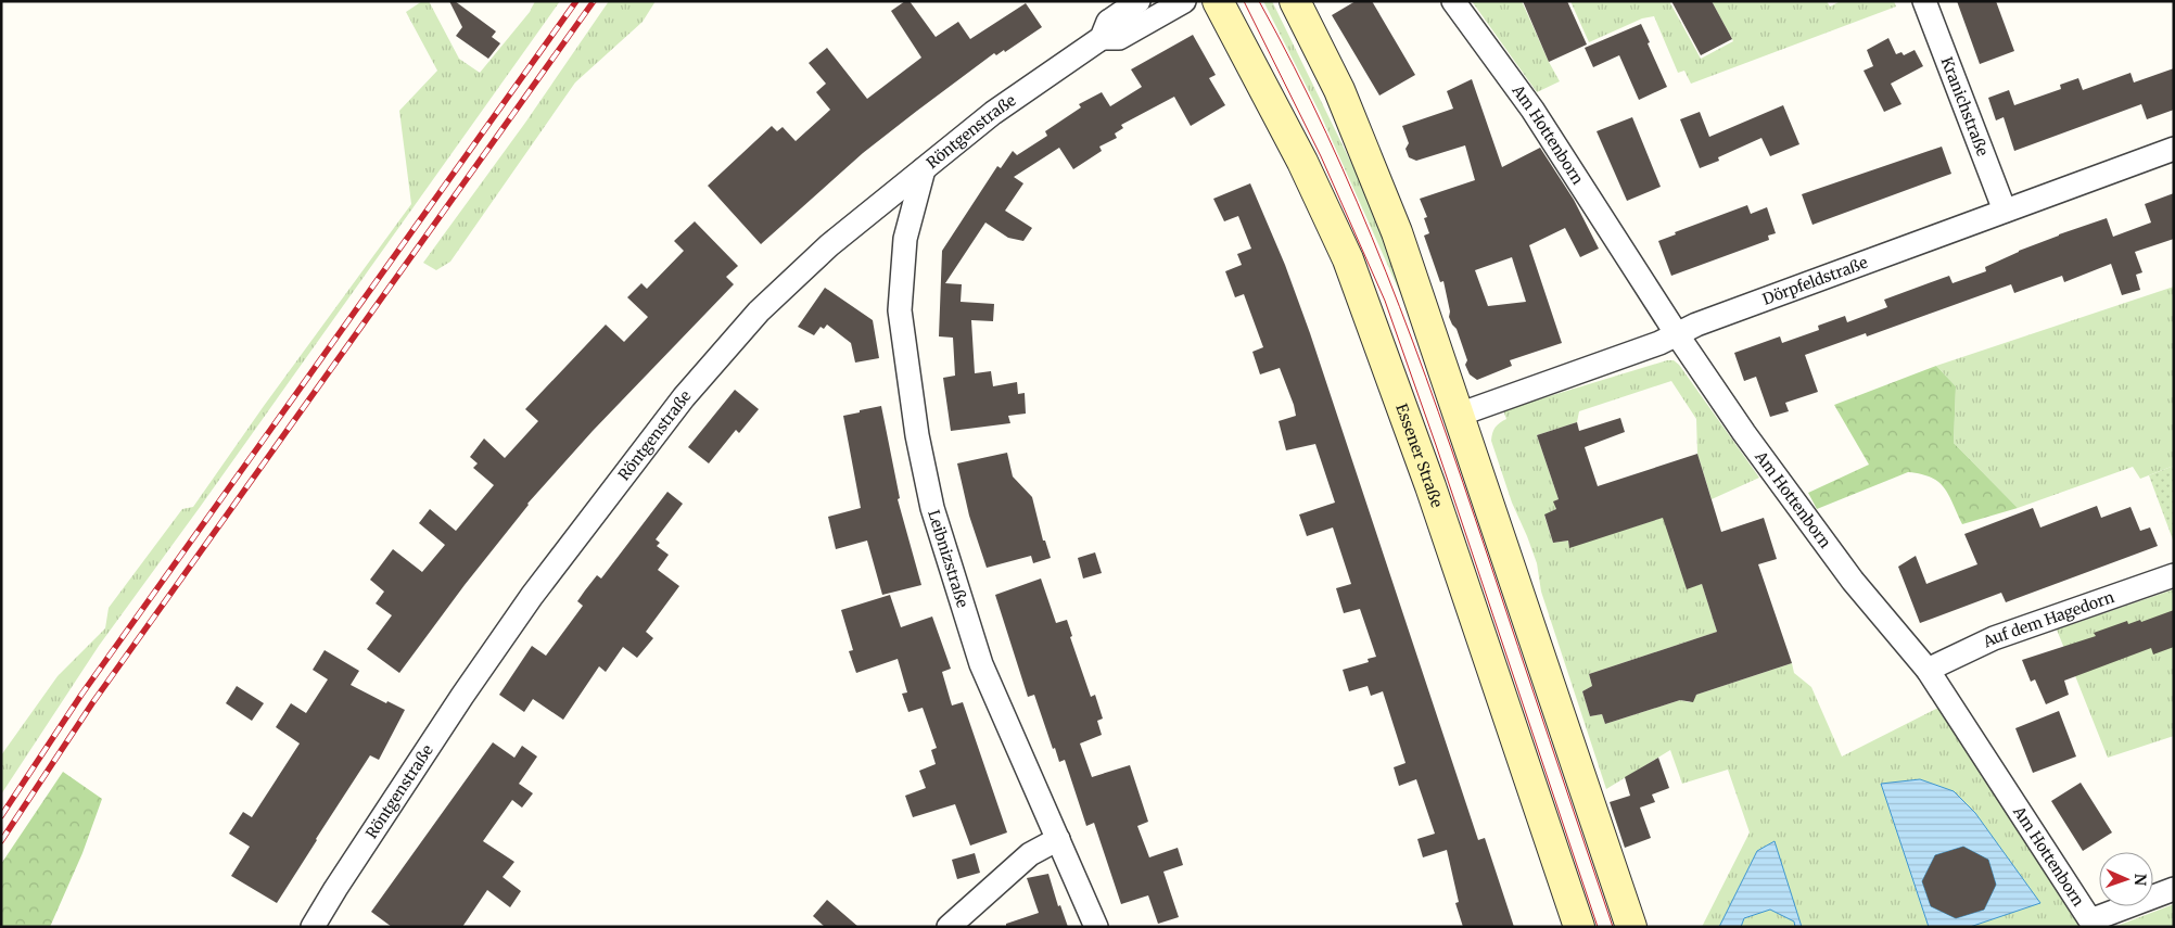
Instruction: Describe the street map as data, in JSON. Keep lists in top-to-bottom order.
{
  "streets": {
    "main road": ["Essener Straße"],
    "street": [
      "Kranichstraße",
      "Röntgenstraße",
      "Am Hottenborn",
      "Dörpfeldstraße",
      "Leibnizstraße",
      "Auf dem Hagedorn"
    ]
  },
  "crossings": [
    ["Kranichstraße", "Dörpfeldstraße"],
    ["Röntgenstraße", "Leibnizstraße"],
    ["Am Hottenborn", "Dörpfeldstraße"],
    ["Am Hottenborn", "Auf dem Hagedorn"]
  ],
  "north": "right"
}
